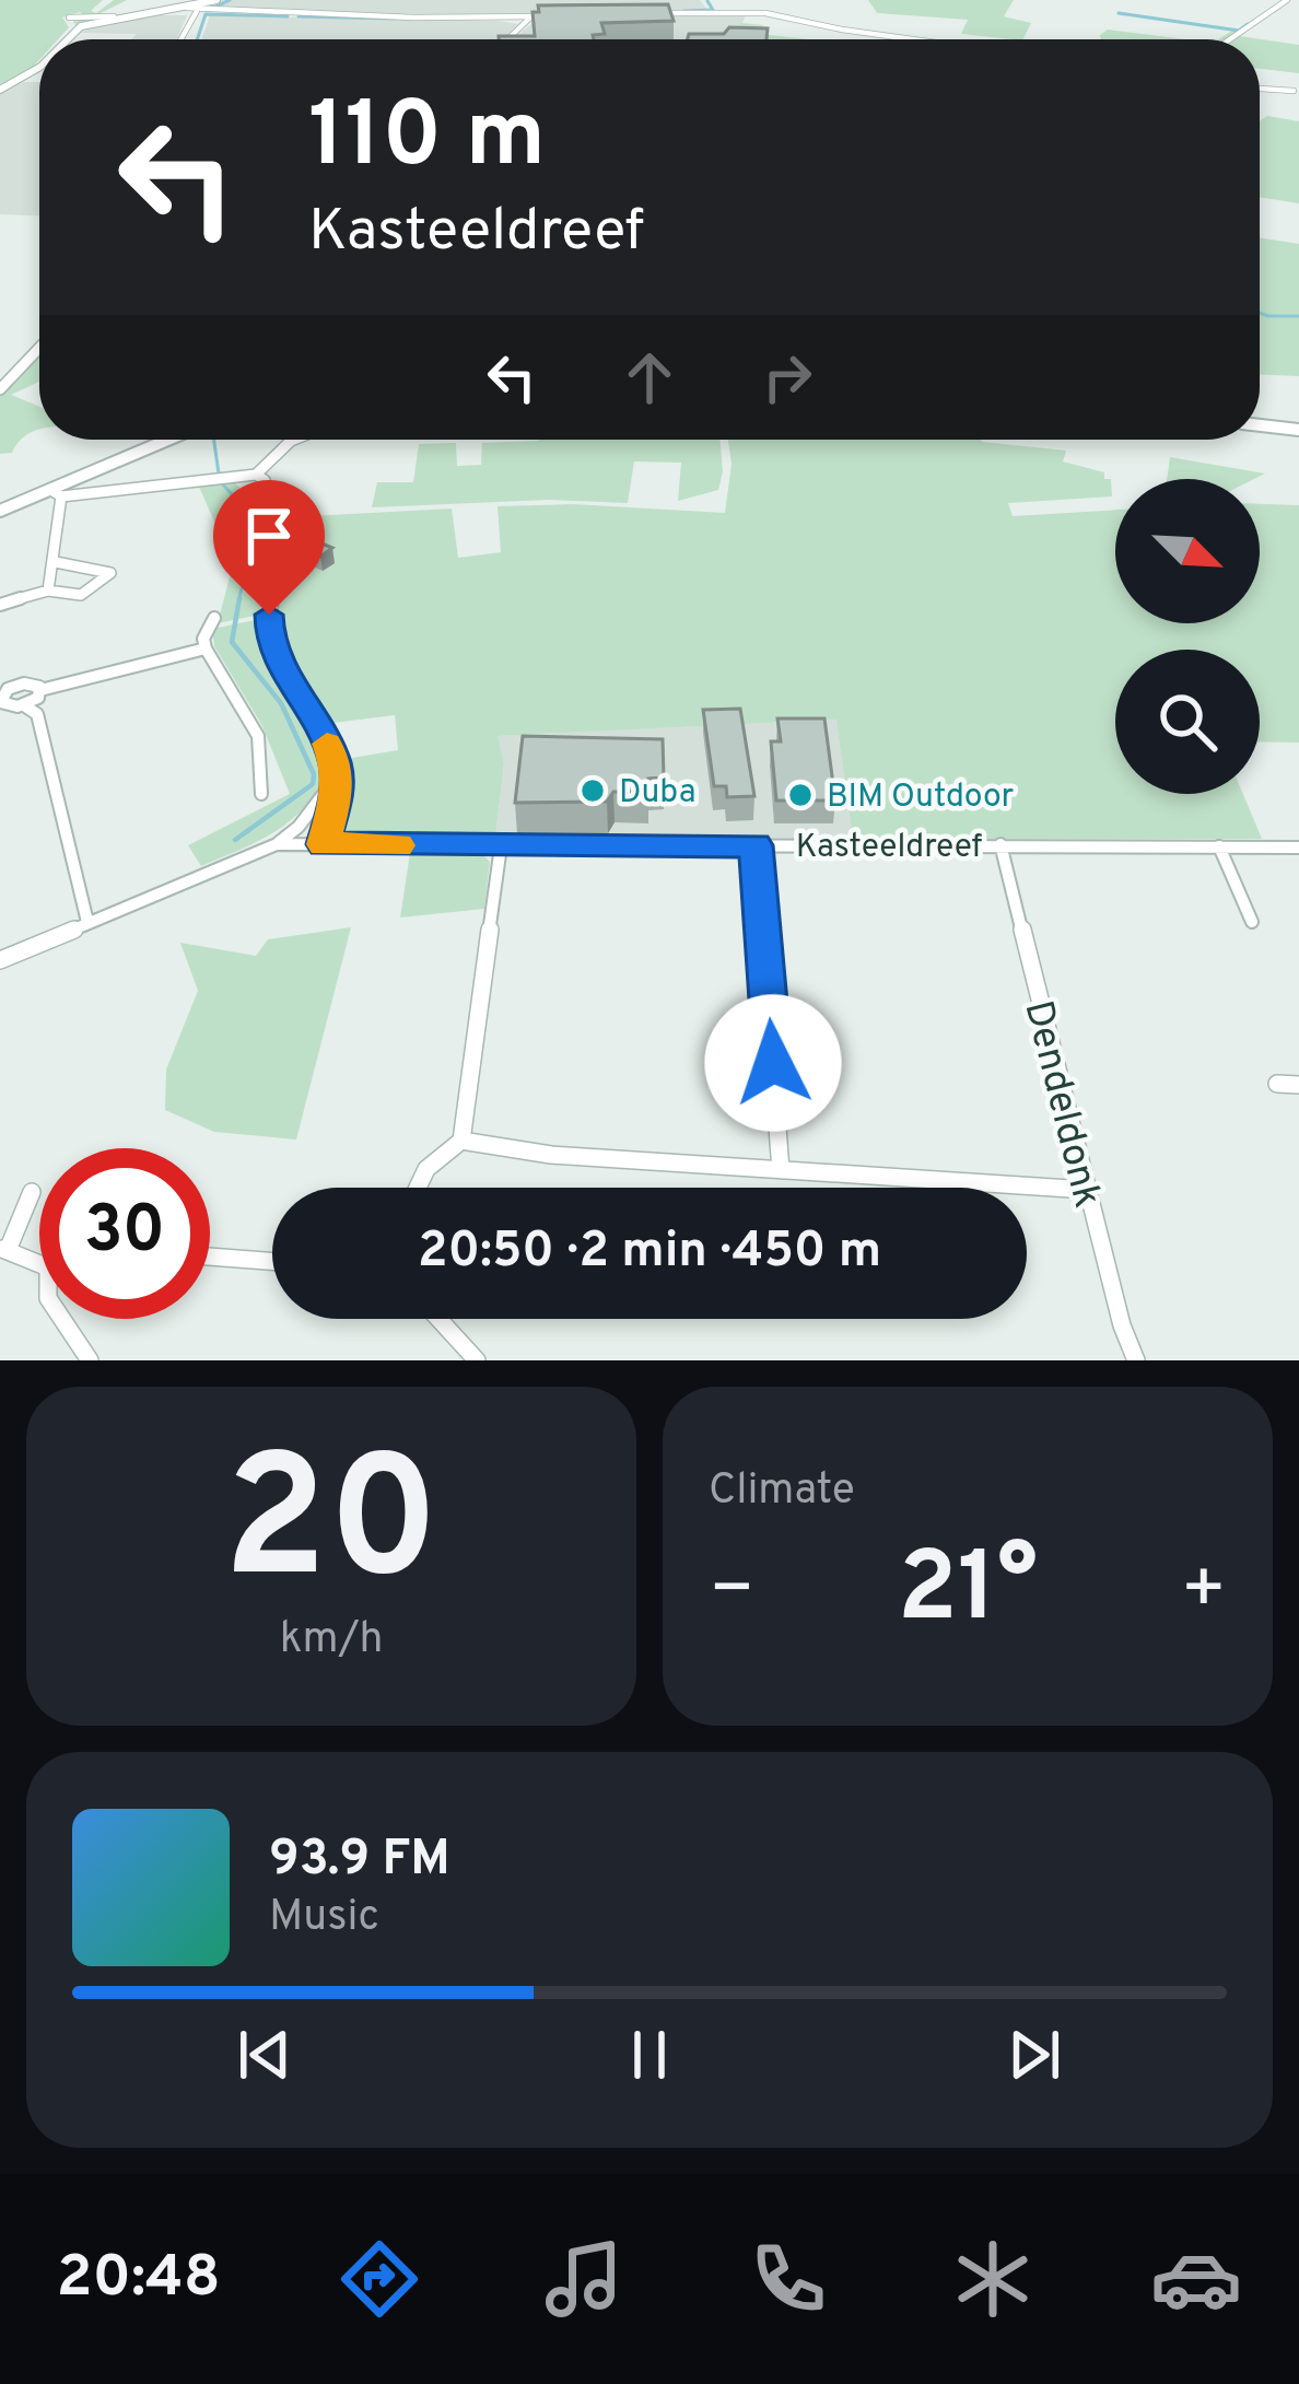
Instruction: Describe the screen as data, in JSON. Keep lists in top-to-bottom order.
{
  "streets": {
    "street": ["Kasteeldreef", "Dendeldonk"]
  },
  "crossings": [
    ["Kasteeldreef", "Dendeldonk"]
  ],
  "places": ["Duba", "BIM Outdoor"],
  "north": "bottom right",
  "page": {
    "turn": ["110 m", "Kasteeldreef"],
    "limit": "30",
    "trip": "20:50 · 2 min · 450 m",
    "tile": [
      ["20", "km/h"],
      "Climate"
    ],
    "heat": ["−", "21°", "+"],
    "song": ["93.9 FM", "Music"],
    "tabs": "20:48"
  }
}
